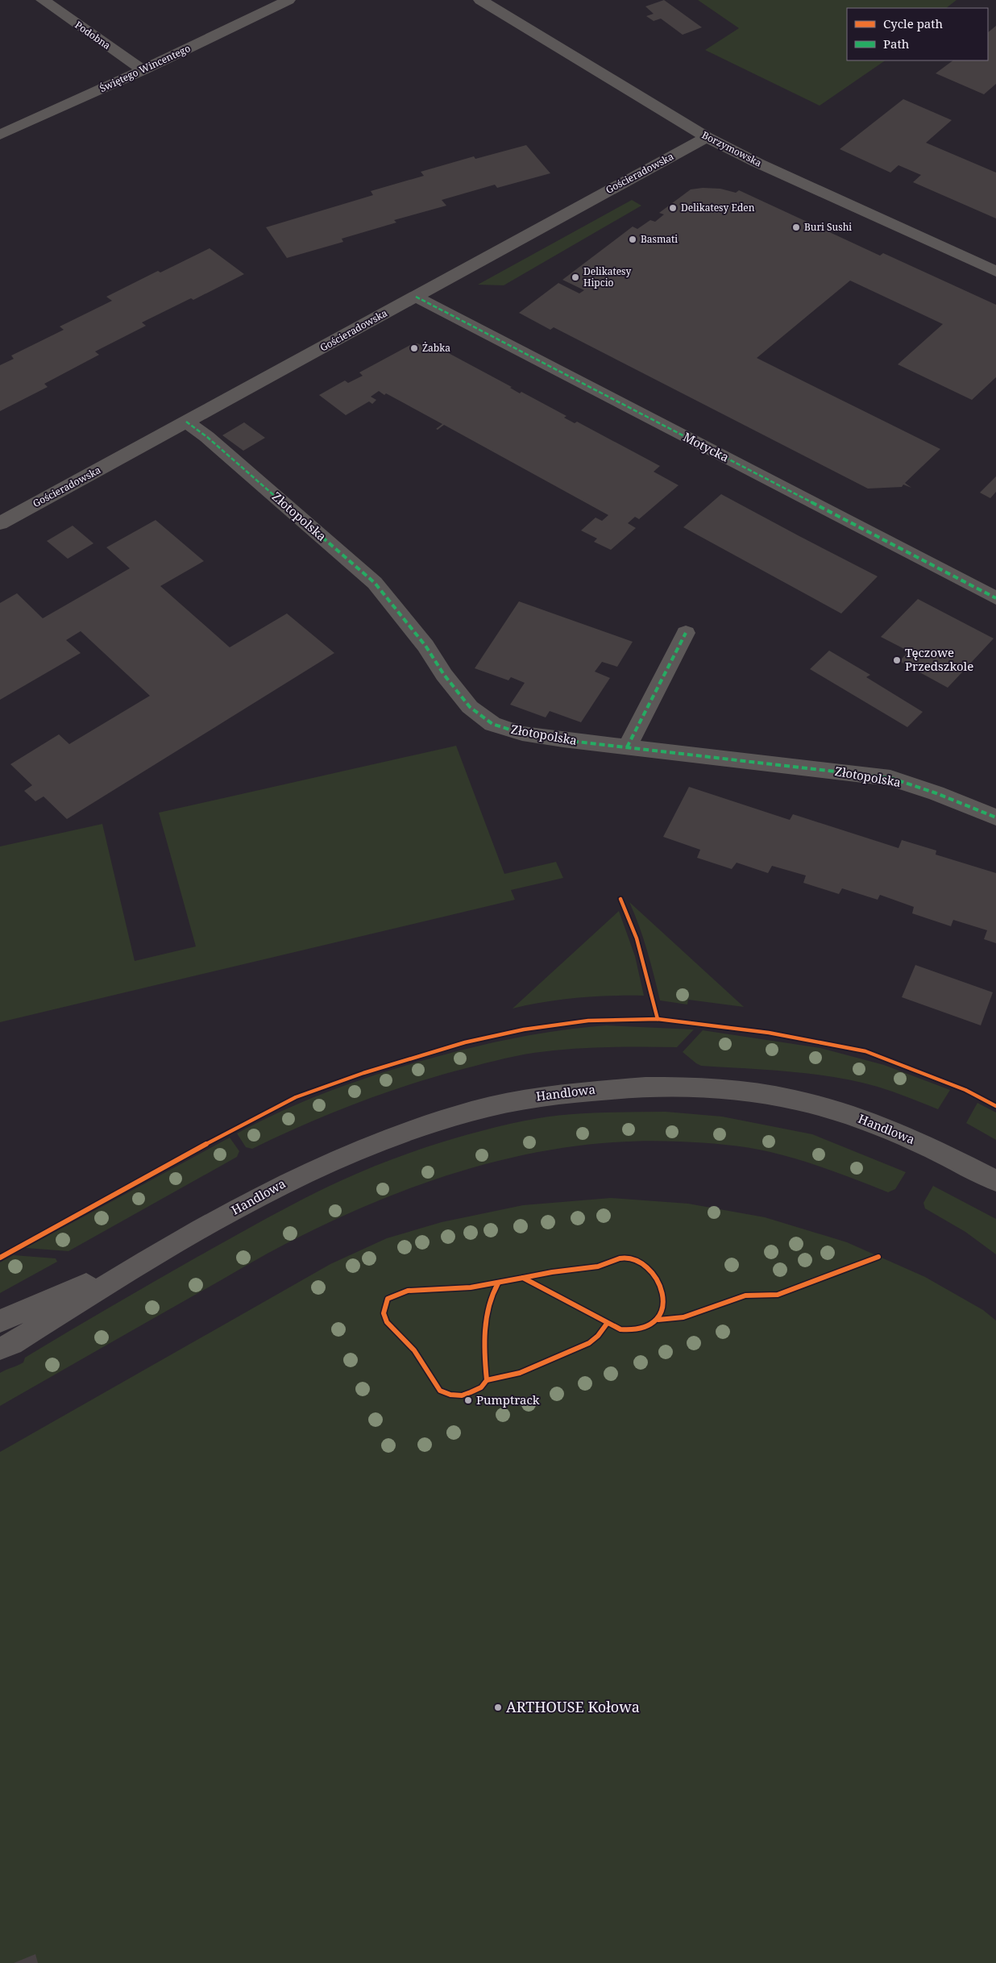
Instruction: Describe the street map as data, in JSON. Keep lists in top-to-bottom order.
{
  "streets": {
    "street": [
      "Podobna",
      "Świętego Wincentego",
      "Borzymowska",
      "Gościeradowska",
      "Motycka",
      "Złotopolska",
      "Handlowa"
    ]
  },
  "crossings": [
    ["Podobna", "Świętego Wincentego"],
    ["Borzymowska", "Gościeradowska"],
    ["Gościeradowska", "Motycka"],
    ["Gościeradowska", "Złotopolska"]
  ],
  "places": [
    "Delikatesy Eden",
    "Buri Sushi",
    "Basmati",
    "Delikatesy Hipcio",
    "Żabka",
    "Tęczowe Przedszkole",
    "Pumptrack",
    "ARTHOUSE Kołowa"
  ],
  "legend": ["Cycle path", "Path"]
}
